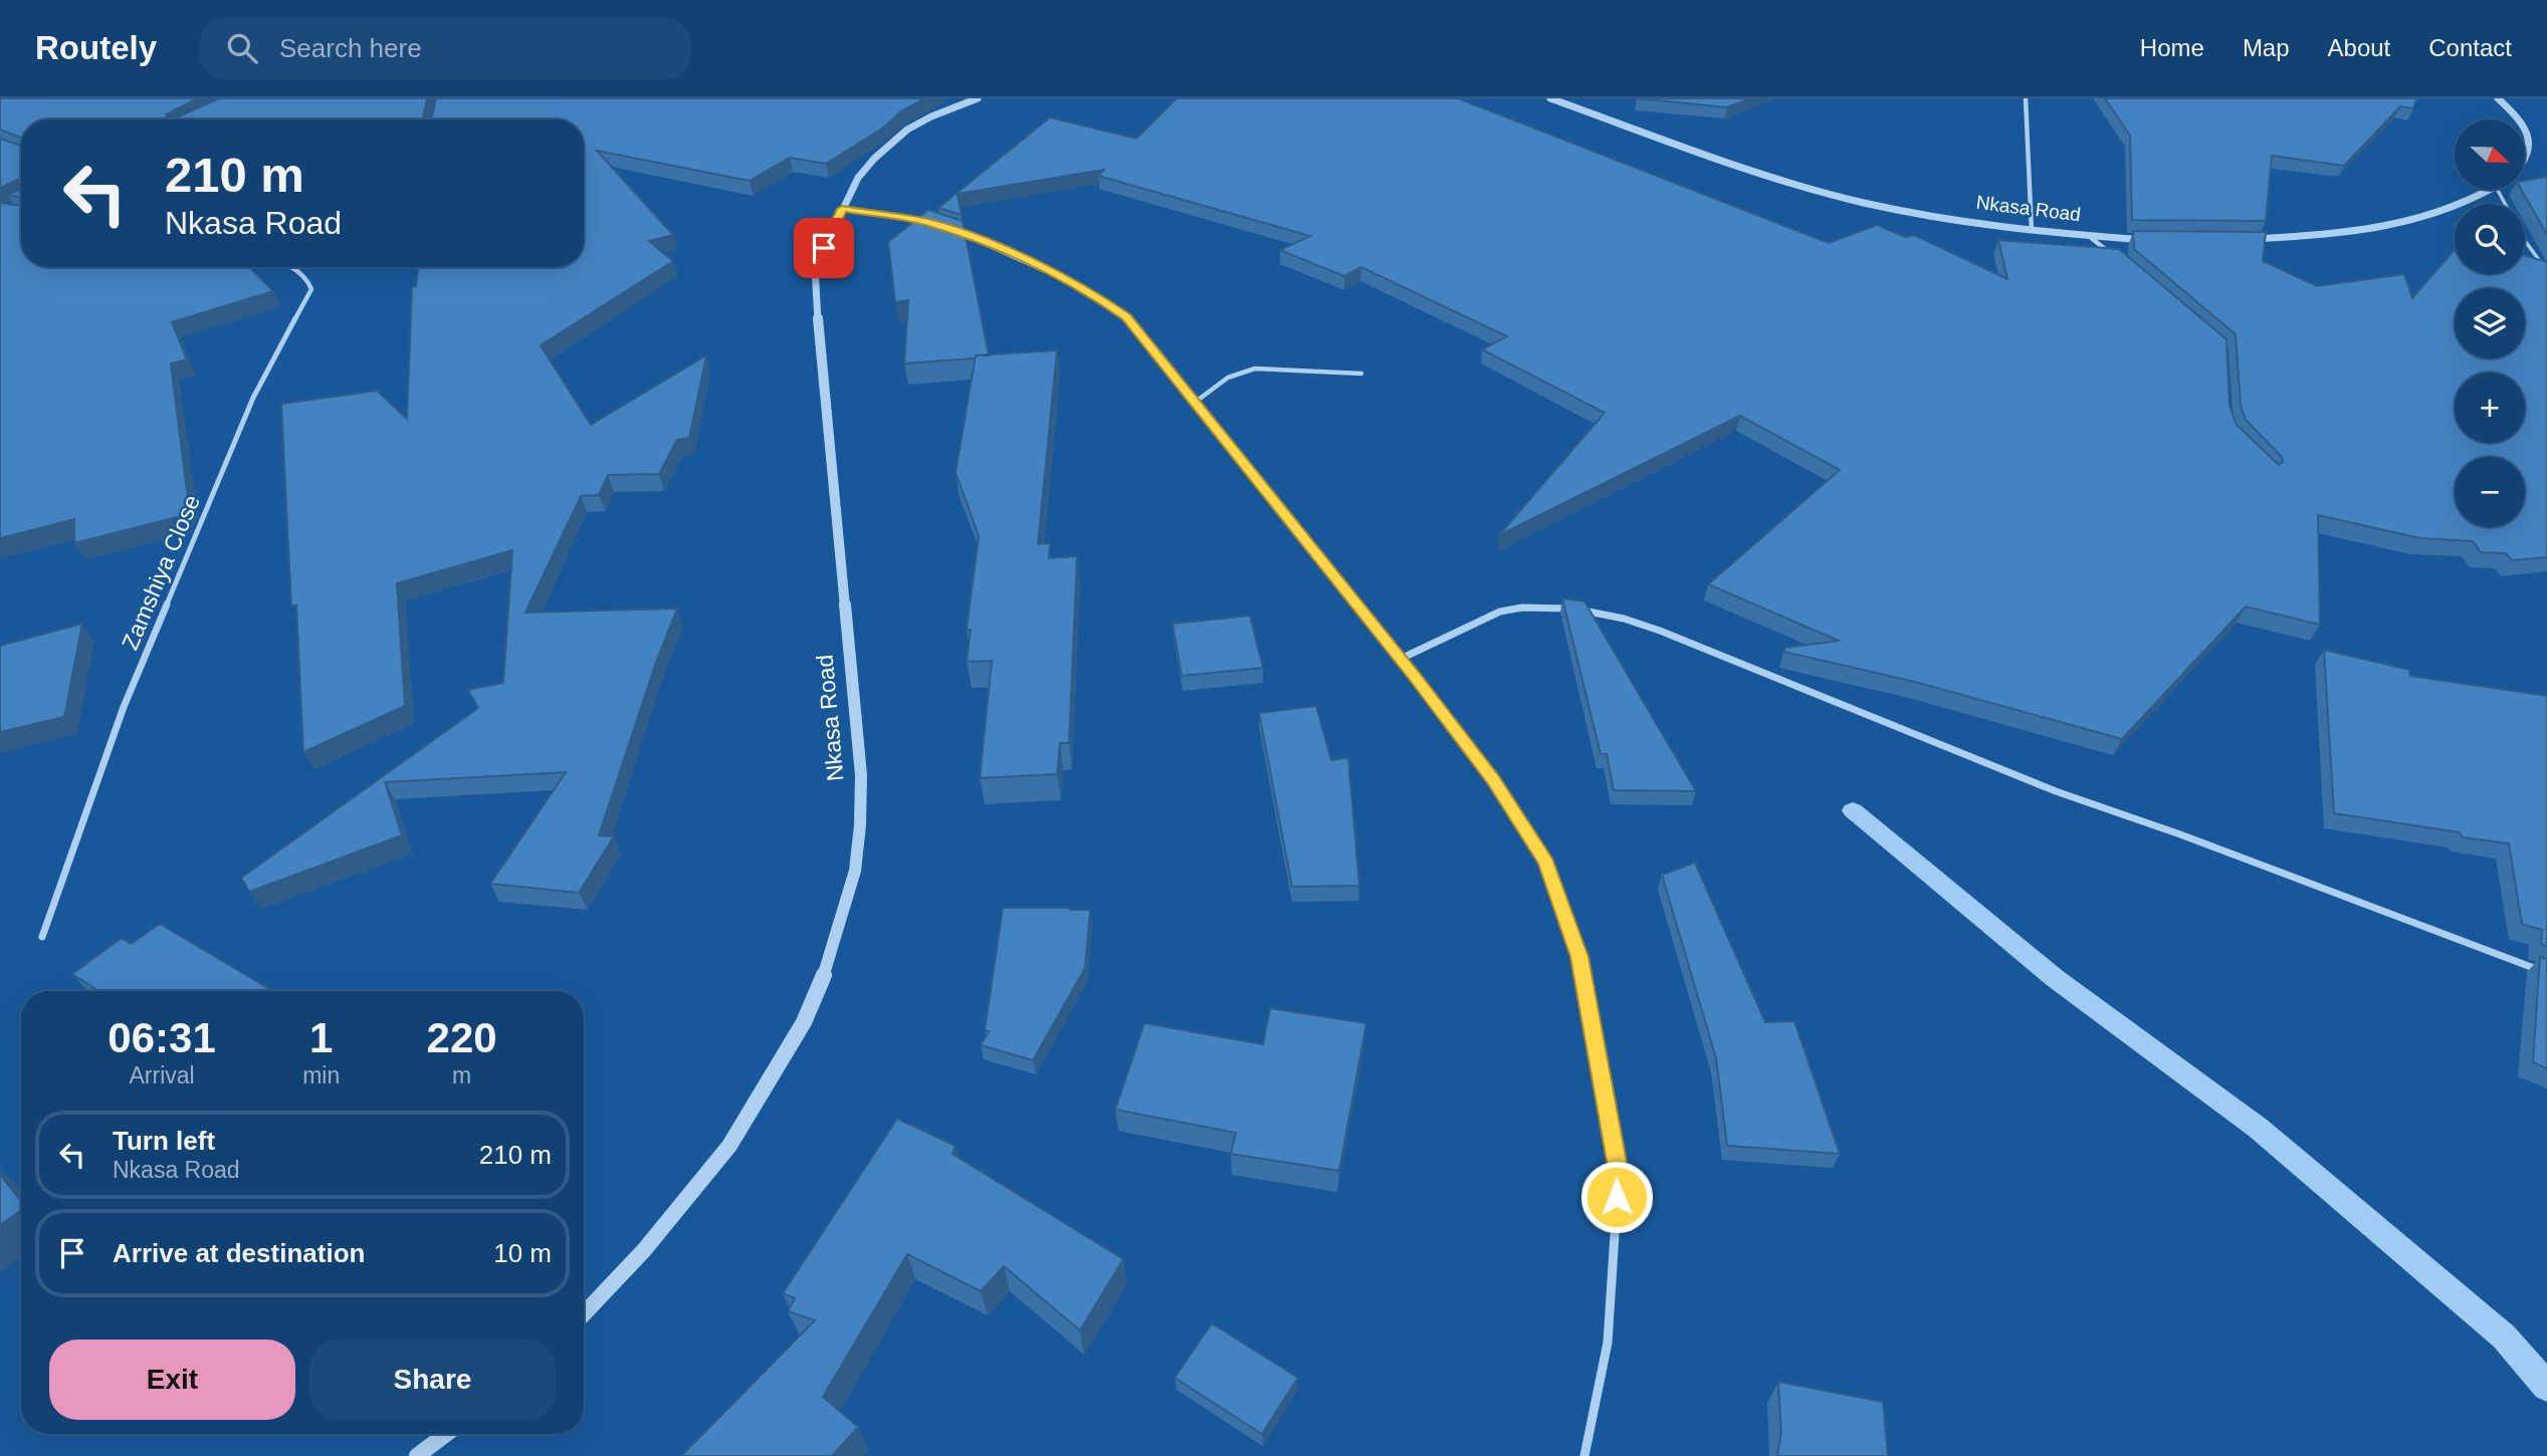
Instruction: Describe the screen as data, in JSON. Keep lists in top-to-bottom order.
{
  "streets": {
    "street": ["Nkasa Road", "Zamshiya Close"]
  },
  "north": "right",
  "page": {
    "header": "Routely",
    "search": "Search here",
    "nav": [
      "Home",
      "Map",
      "About",
      "Contact"
    ],
    "map_buttons": ["+", "−"],
    "turn": ["210 m", "Nkasa Road"],
    "eta": [
      "06:31",
      "Arrival",
      "1",
      "min",
      "220",
      "m"
    ],
    "list": [
      {
        "name": "Turn left",
        "note": "Nkasa Road",
        "value": "210 m"
      },
      {
        "name": "Arrive at destination",
        "value": "10 m"
      }
    ],
    "buttons": ["Exit", "Share"]
  }
}
